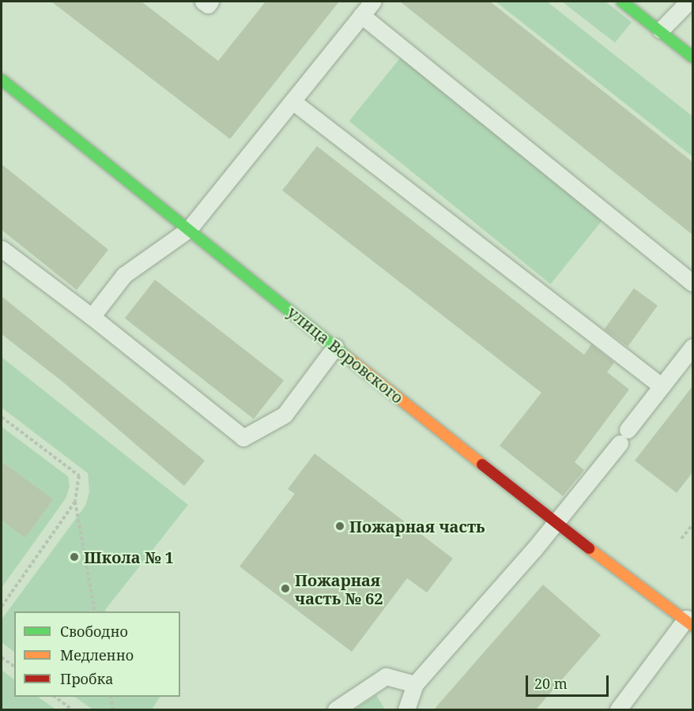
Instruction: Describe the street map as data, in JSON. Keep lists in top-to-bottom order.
{
  "streets": {
    "street": ["улица Воровского"]
  },
  "places": ["Пожарная часть", "Школа № 1", "Пожарная часть № 62"],
  "legend": ["Свободно", "Медленно", "Пробка"],
  "scale_bar": "20 m"
}
